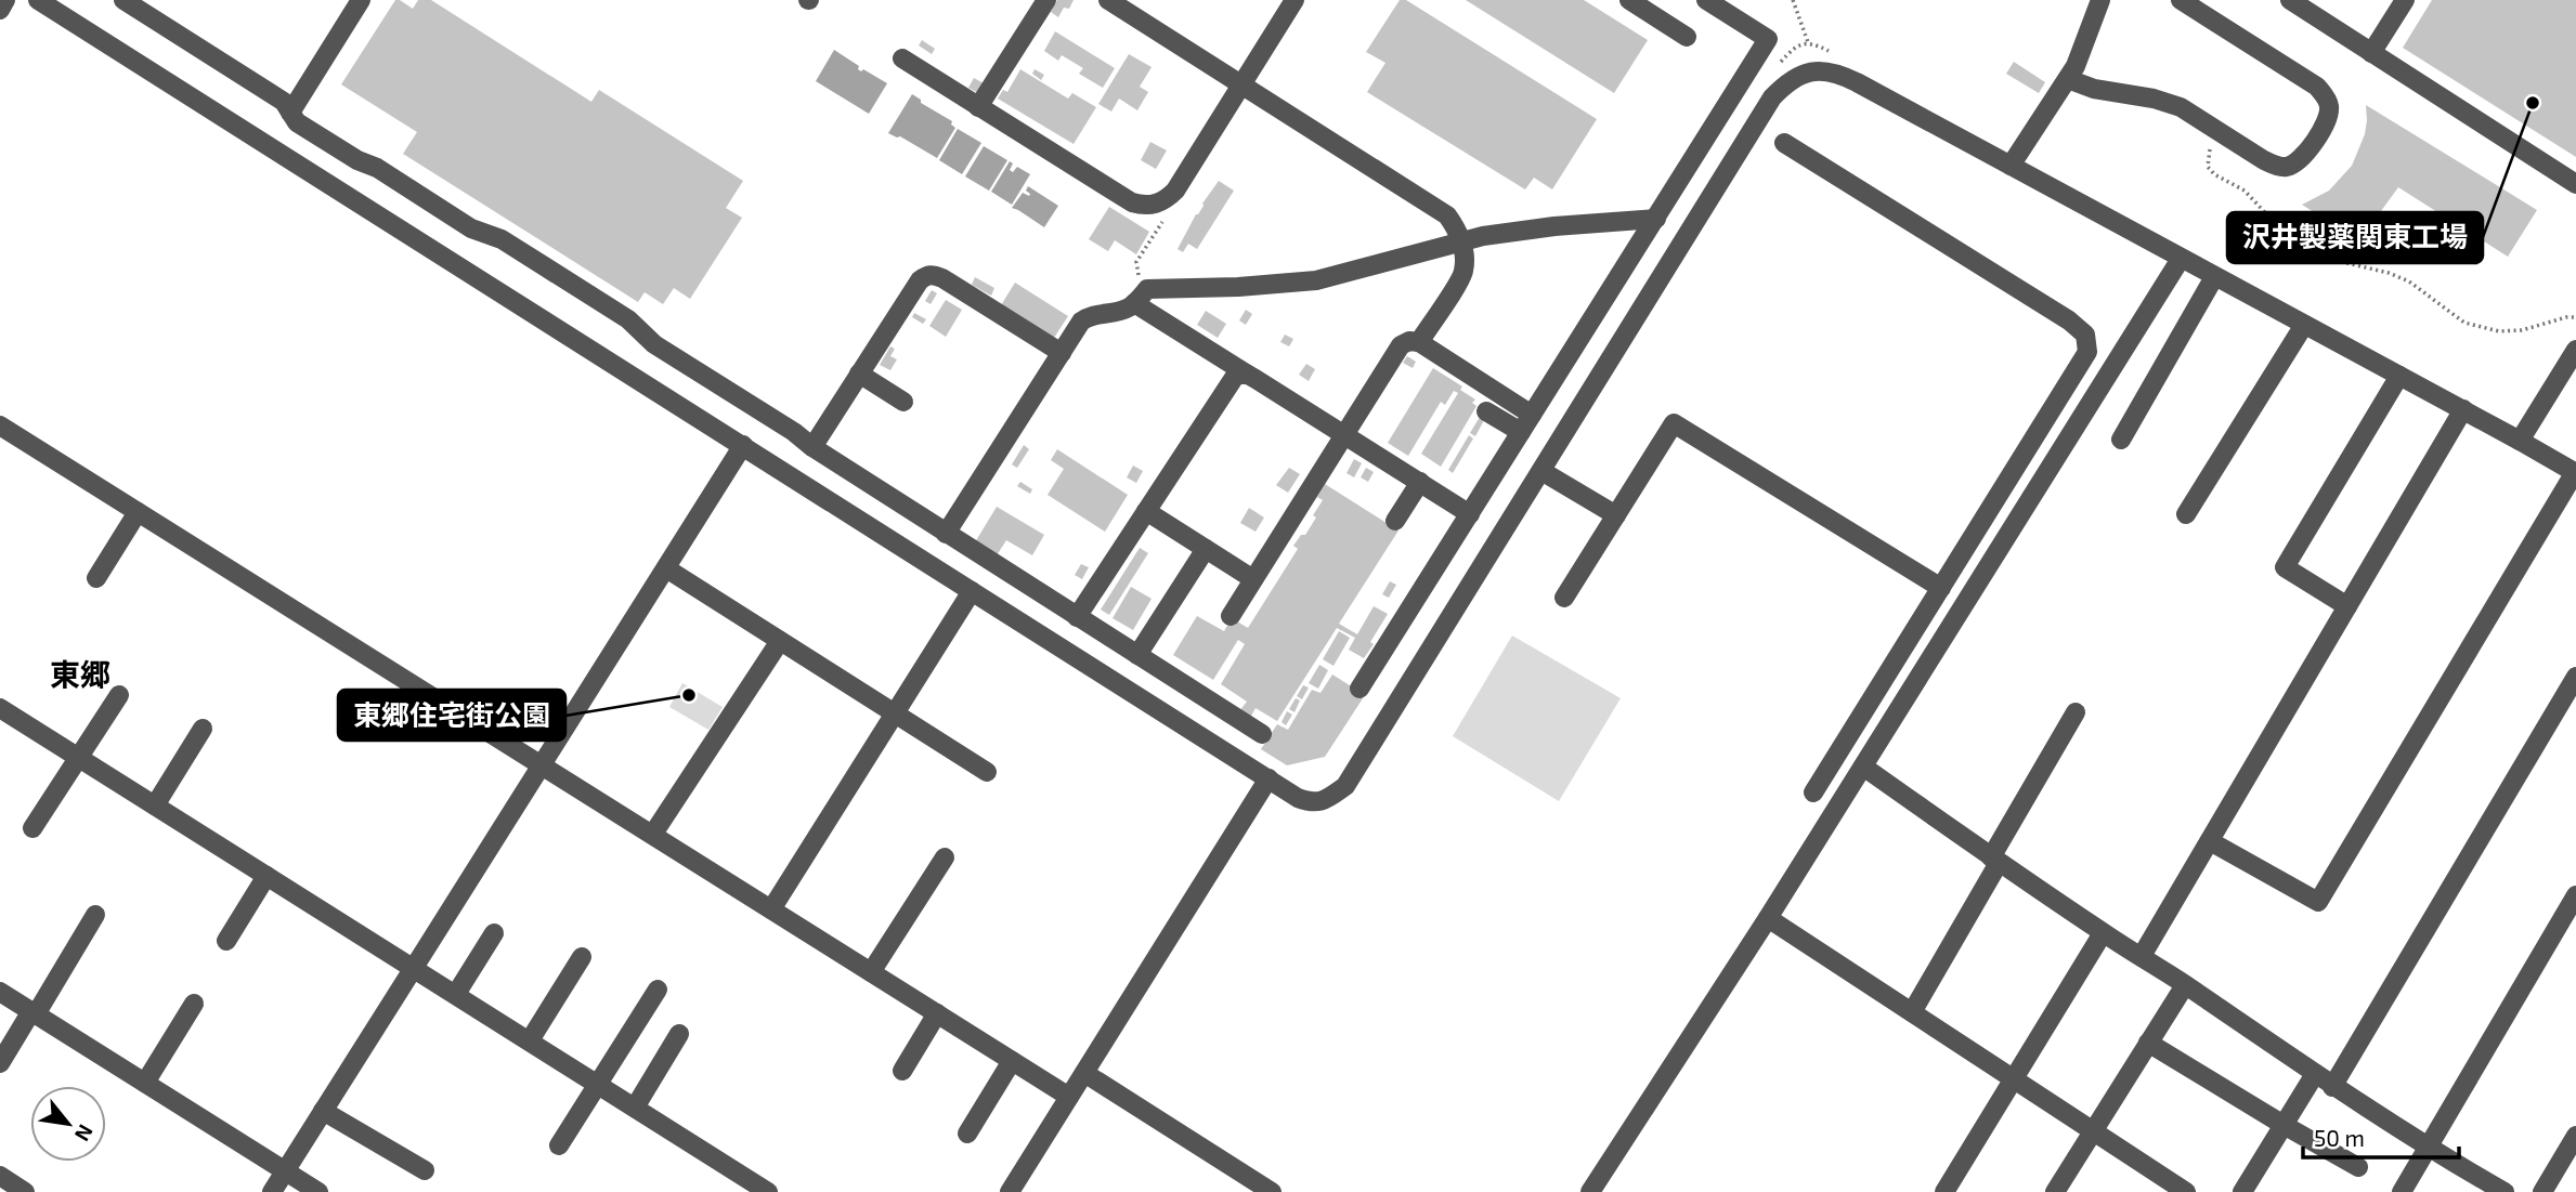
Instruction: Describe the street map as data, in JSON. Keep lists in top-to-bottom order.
{
  "districts": ["東郷"],
  "places": ["沢井製薬関東工場", "東郷住宅街公園"],
  "scale_bar": "50 m",
  "north": "bottom right"
}
